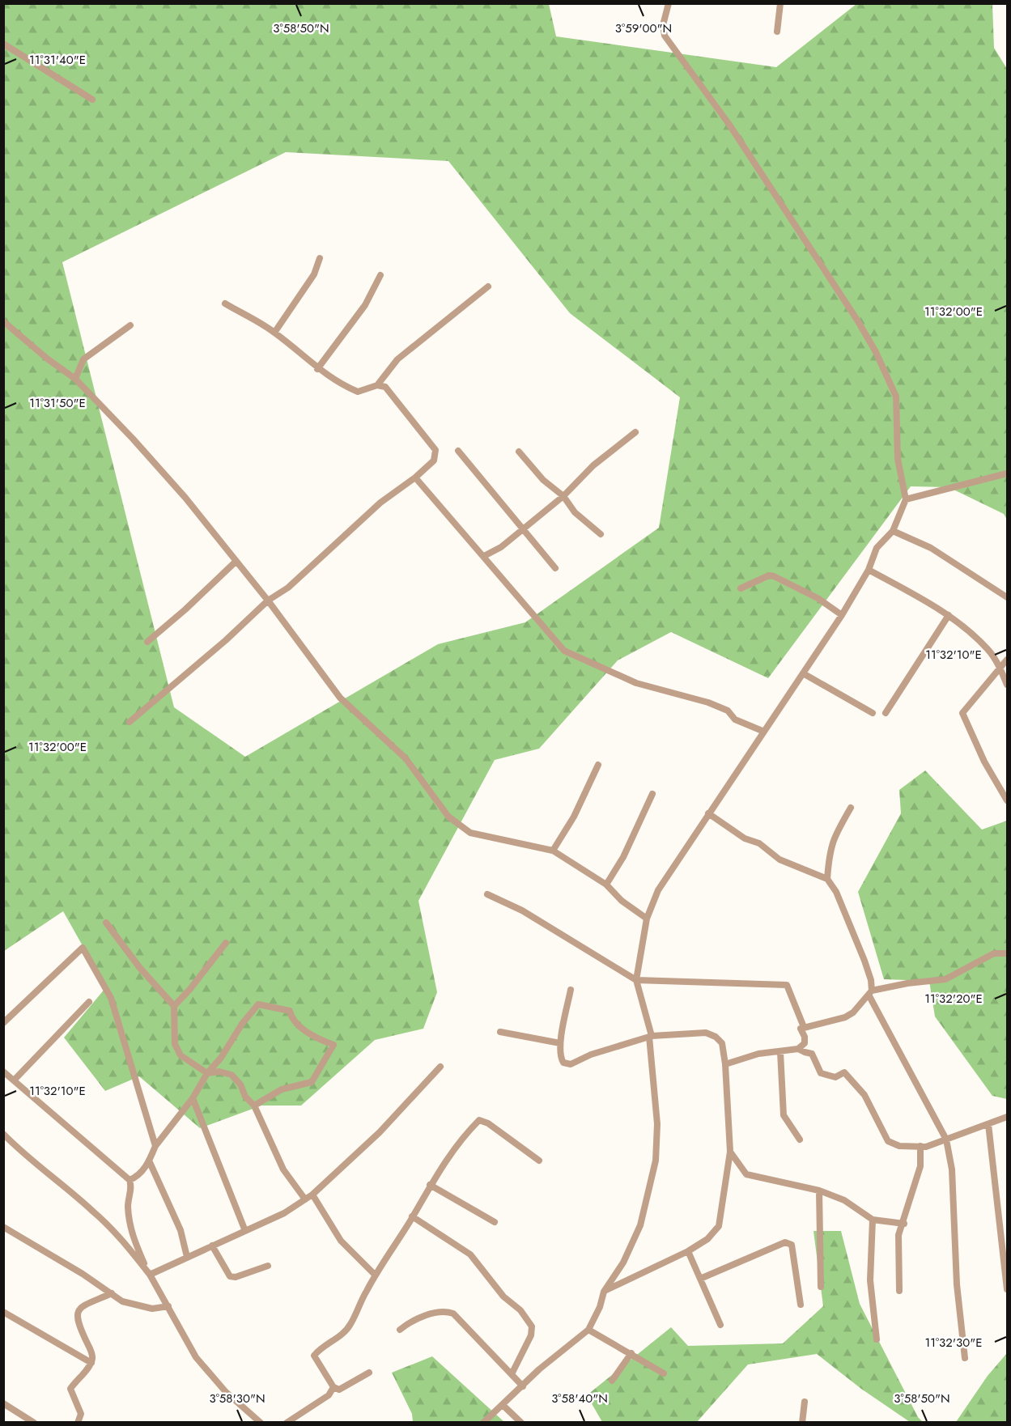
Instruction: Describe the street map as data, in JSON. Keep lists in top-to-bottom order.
{
  "coordinates": [
    "3°59'00\"N",
    "3°58'50\"N",
    "11°31'40\"E",
    "11°32'00\"E",
    "11°31'50\"E",
    "11°32'10\"E",
    "11°32'20\"E",
    "11°32'30\"E",
    "3°58'30\"N",
    "3°58'40\"N"
  ]
}
